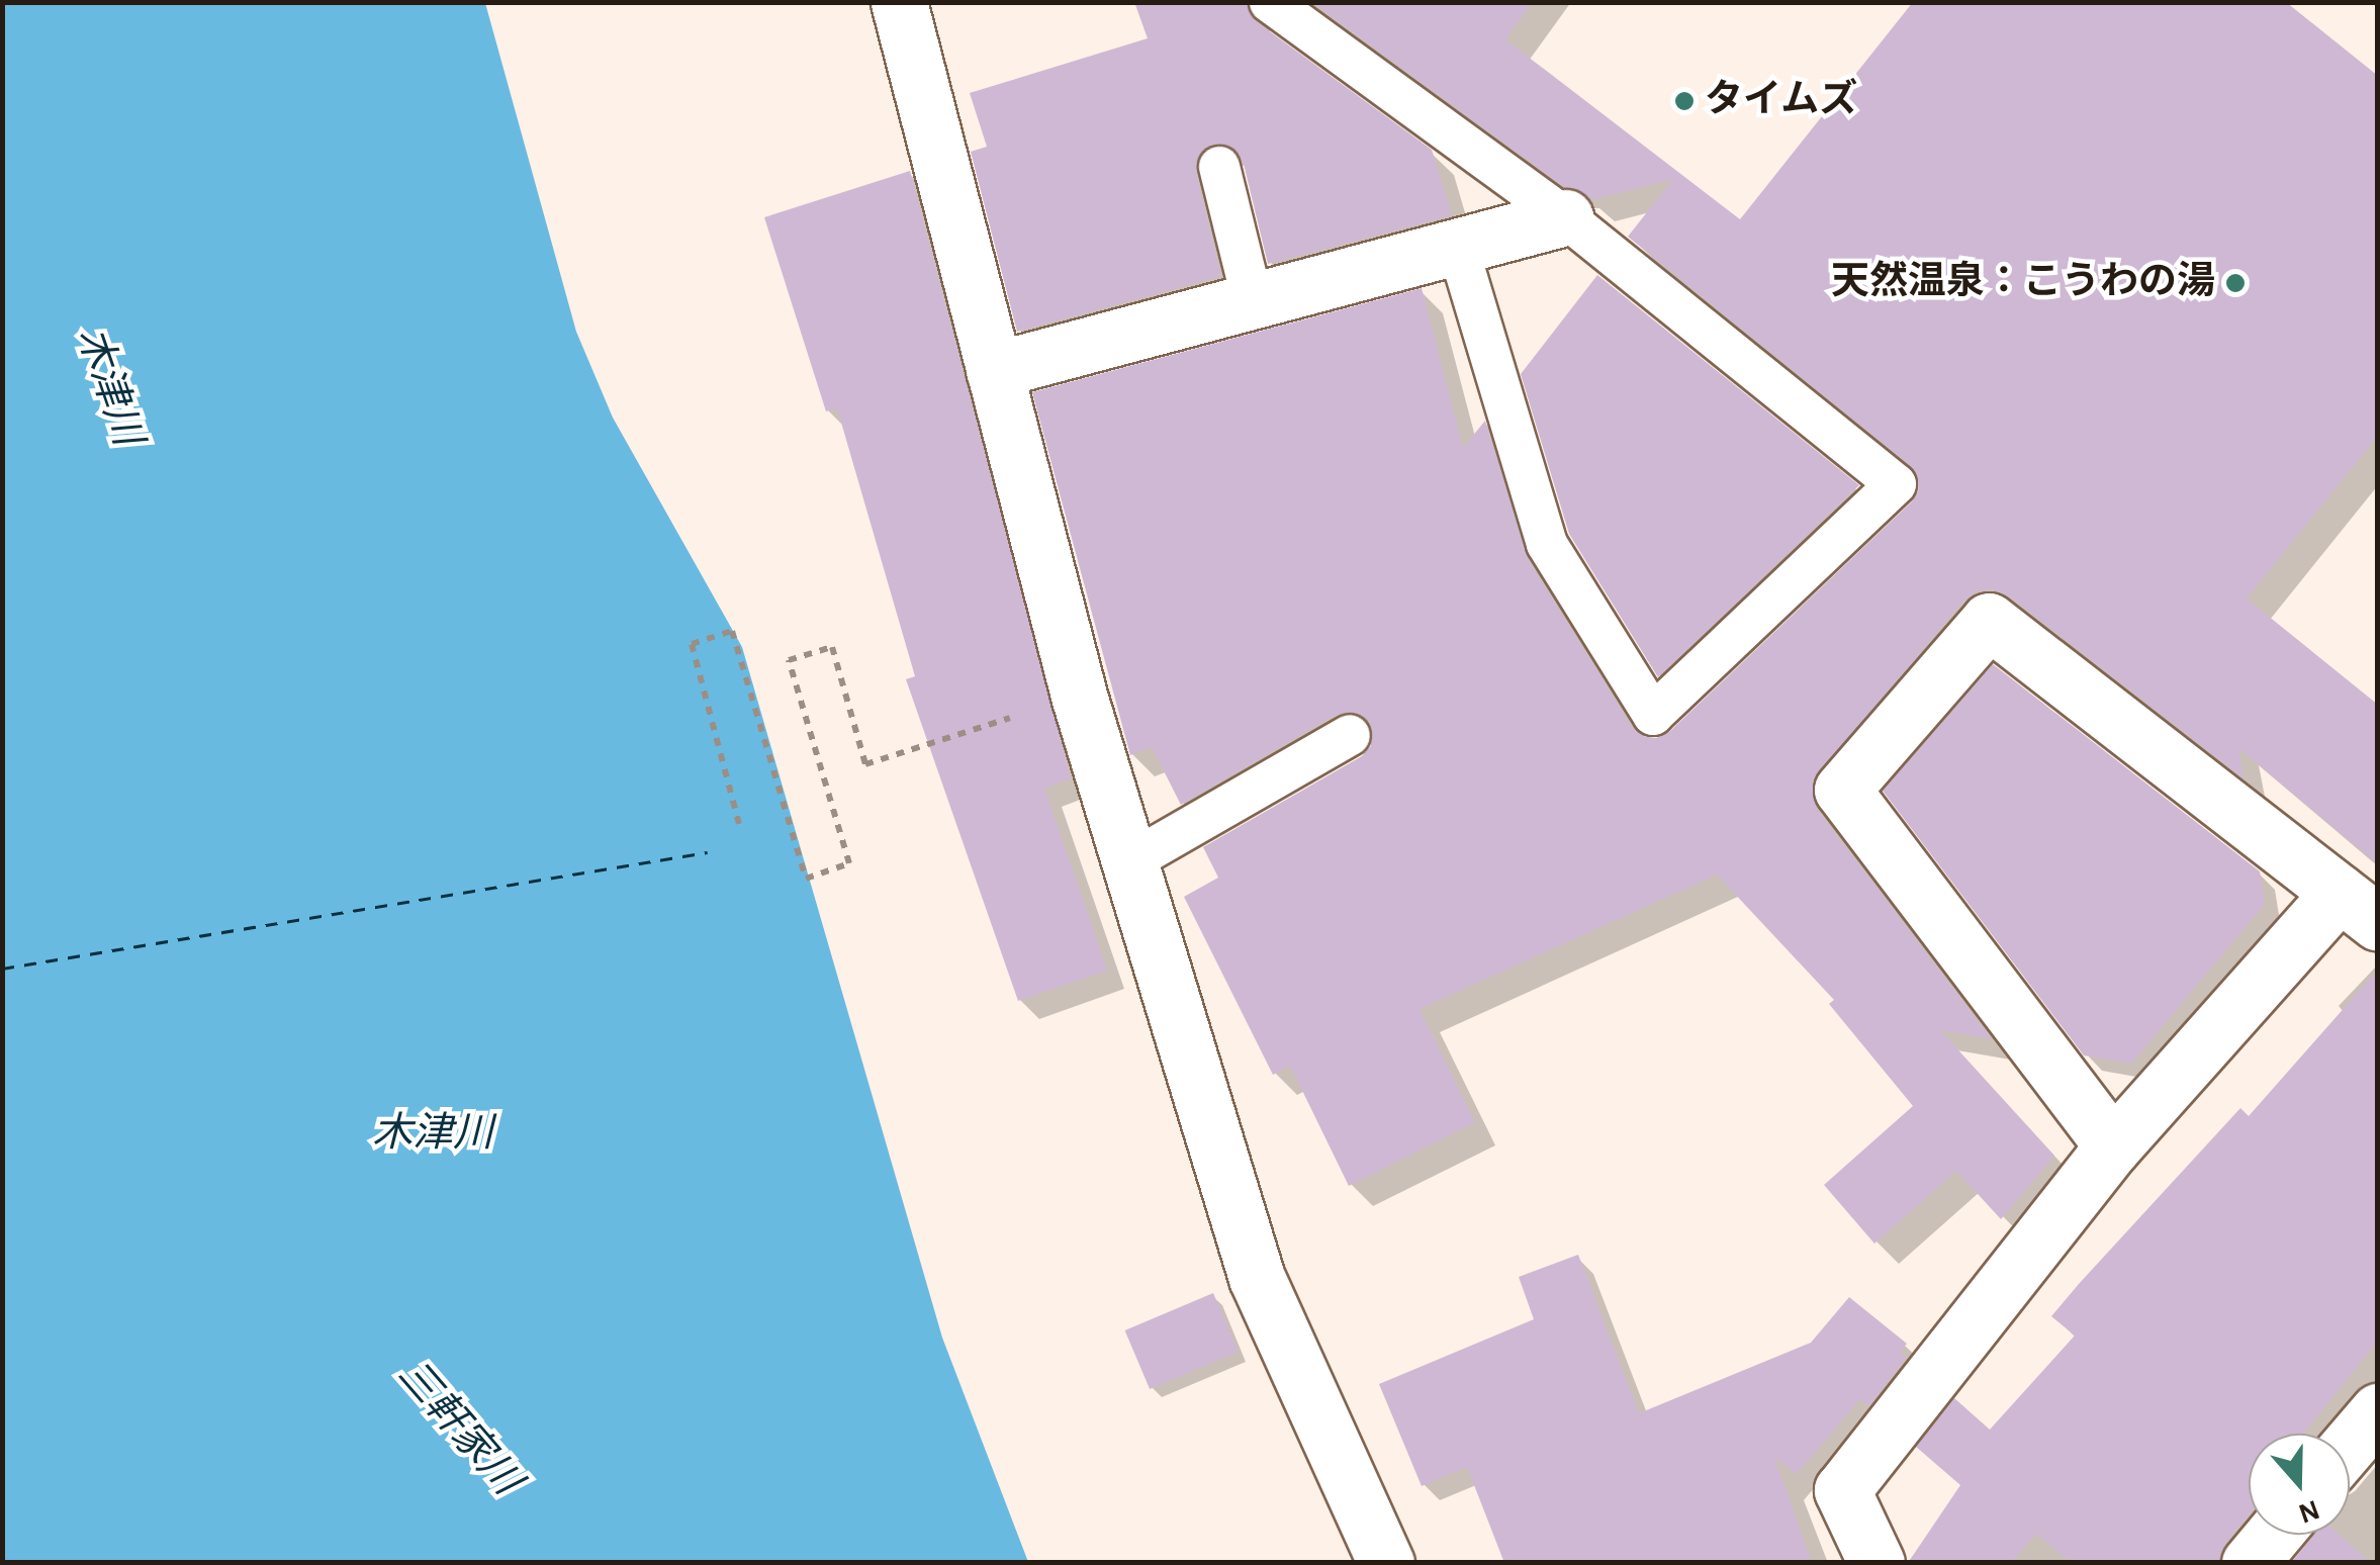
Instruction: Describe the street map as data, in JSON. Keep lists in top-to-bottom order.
{
  "water": ["木津川", "三軒家川"],
  "places": ["タイムズ", "天然温泉：こうわの湯"],
  "north": "bottom"
}
